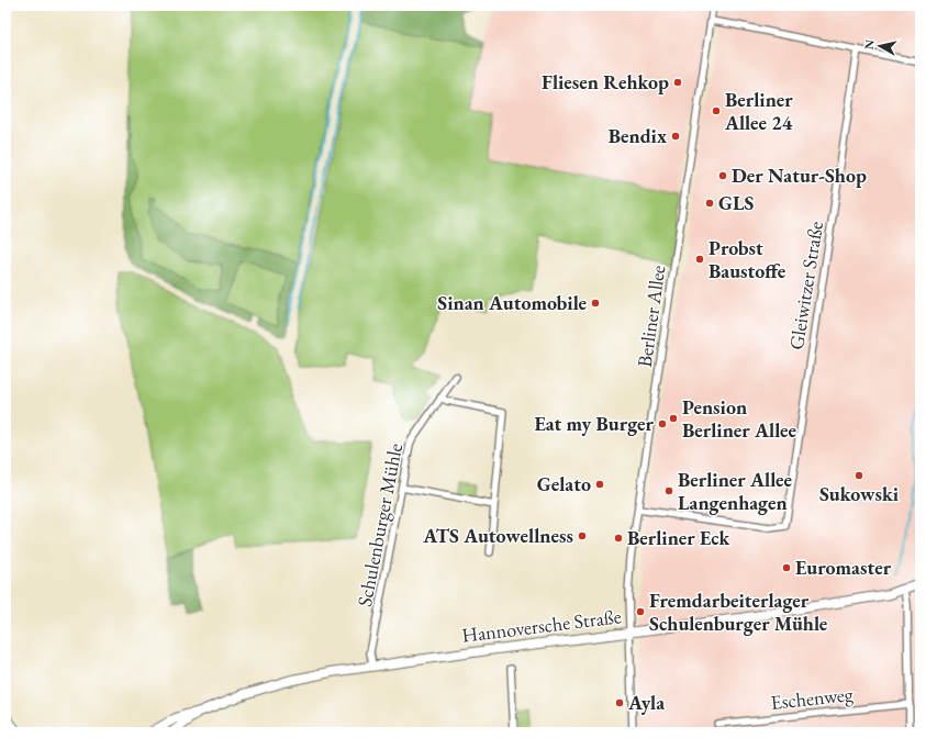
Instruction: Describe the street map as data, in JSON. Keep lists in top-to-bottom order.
{
  "streets": {
    "main road": ["Hannoversche Straße"],
    "street": [
      "Gleiwitzer Straße",
      "Berliner Allee",
      "Schulenburger Mühle",
      "Eschenweg"
    ]
  },
  "crossings": [
    ["Gleiwitzer Straße", "Berliner Allee"],
    ["Berliner Allee", "Hannoversche Straße"],
    ["Schulenburger Mühle", "Hannoversche Straße"]
  ],
  "places": [
    "Fliesen Rehkop",
    "Berliner Allee 24",
    "Bendix",
    "Der Natur-Shop",
    "GLS",
    "Probst Baustoffe",
    "Sinan Automobile",
    "Pension Berliner Allee",
    "Eat my Burger",
    "Sukowski",
    "Gelato",
    "Berliner Allee Langenhagen",
    "ATS Autowellness",
    "Berliner Eck",
    "Euromaster",
    "Fremdarbeiterlager Schulenburger Mühle",
    "Ayla"
  ],
  "north": "left"
}
